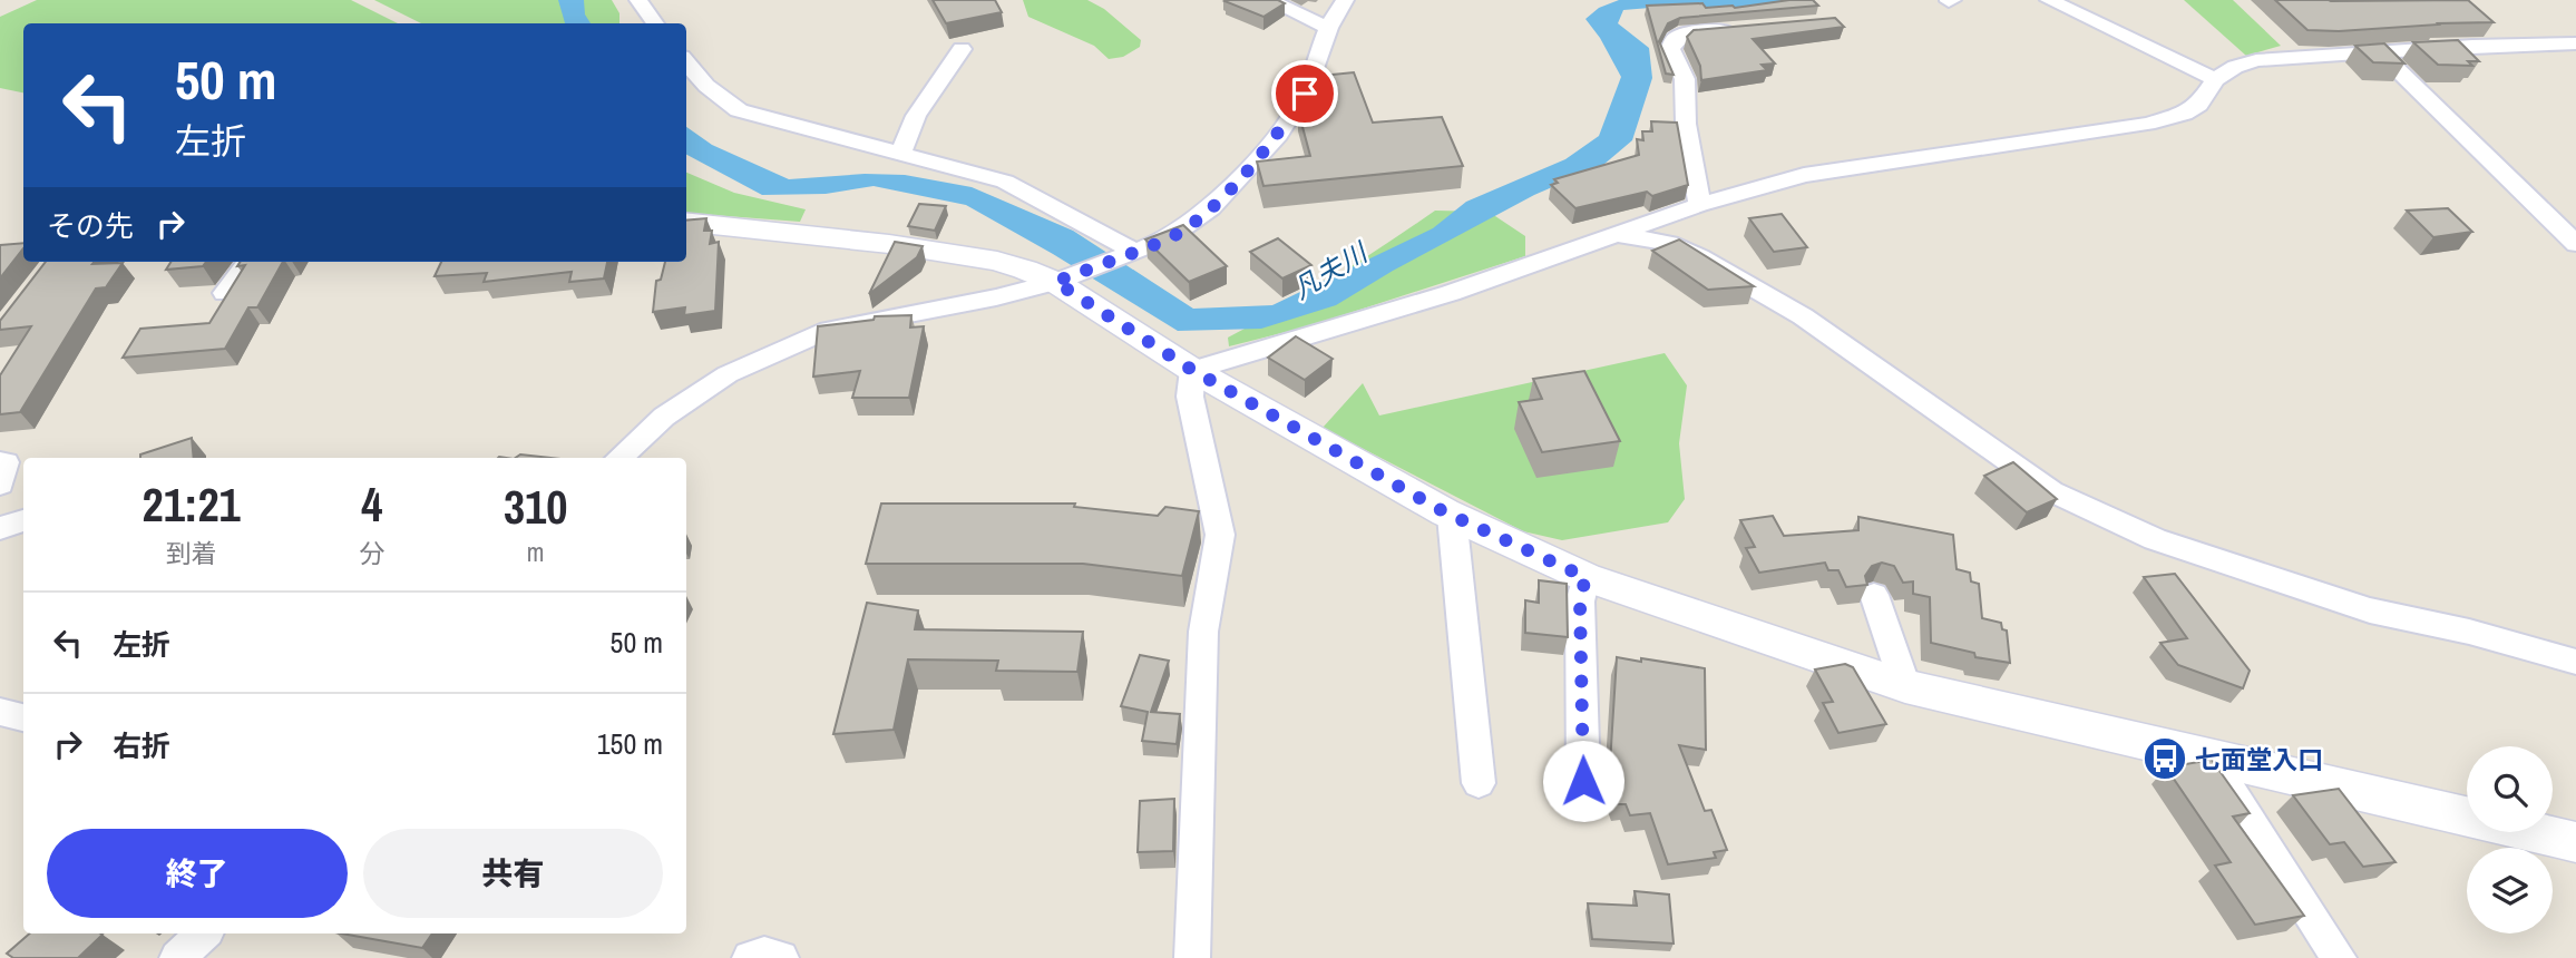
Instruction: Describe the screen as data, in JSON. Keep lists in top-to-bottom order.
{
  "water": ["凡夫川"],
  "places": {
    "bus stop": ["七面堂入口"]
  },
  "page": {
    "turn": ["50 m", "左折"],
    "then": "その先",
    "eta": [
      "21:21",
      "到着",
      "4",
      "分",
      "310",
      "m"
    ],
    "list": [
      {
        "name": "左折",
        "value": "50 m"
      },
      {
        "name": "右折",
        "value": "150 m"
      }
    ],
    "buttons": ["終了", "共有"]
  }
}
